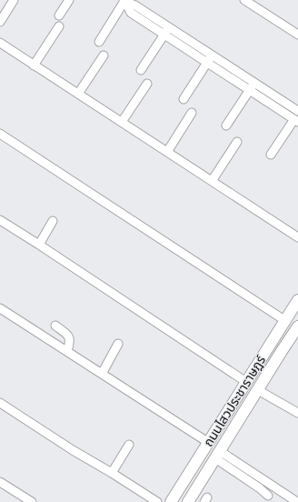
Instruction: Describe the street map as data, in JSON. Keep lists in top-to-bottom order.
{
  "streets": {
    "main road": ["ถนนไสวประชาราษฎร์"]
  }
}
